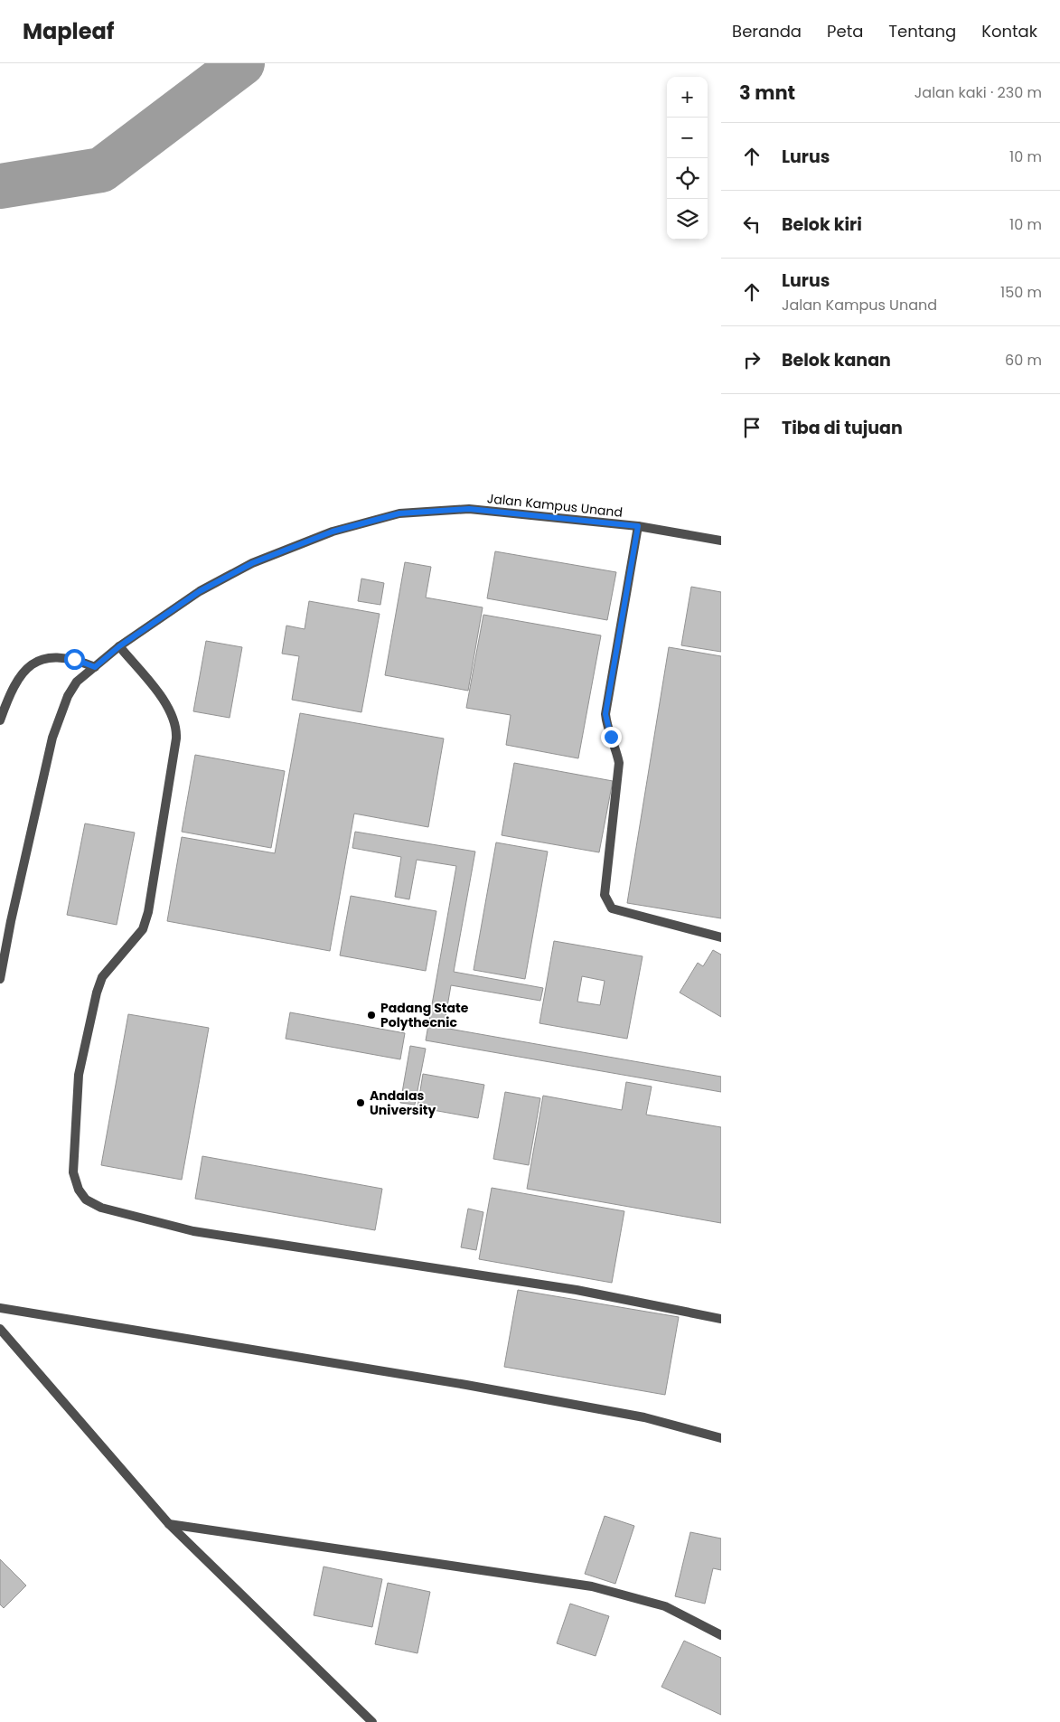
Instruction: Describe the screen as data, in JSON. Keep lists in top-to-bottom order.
{
  "streets": {
    "street": ["Jalan Kampus Unand"]
  },
  "places": ["Padang State Polythecnic", "Andalas University"],
  "page": {
    "header": "Mapleaf",
    "nav": [
      "Beranda",
      "Peta",
      "Tentang",
      "Kontak"
    ],
    "heading": ["3 mnt", "Jalan kaki · 230 m"],
    "map_buttons": ["+", "−"],
    "list": [
      ["Lurus", "10 m"],
      ["Belok kiri", "10 m"],
      ["Lurus", "Jalan Kampus Unand", "150 m"],
      ["Belok kanan", "60 m"],
      "Tiba di tujuan"
    ]
  }
}
